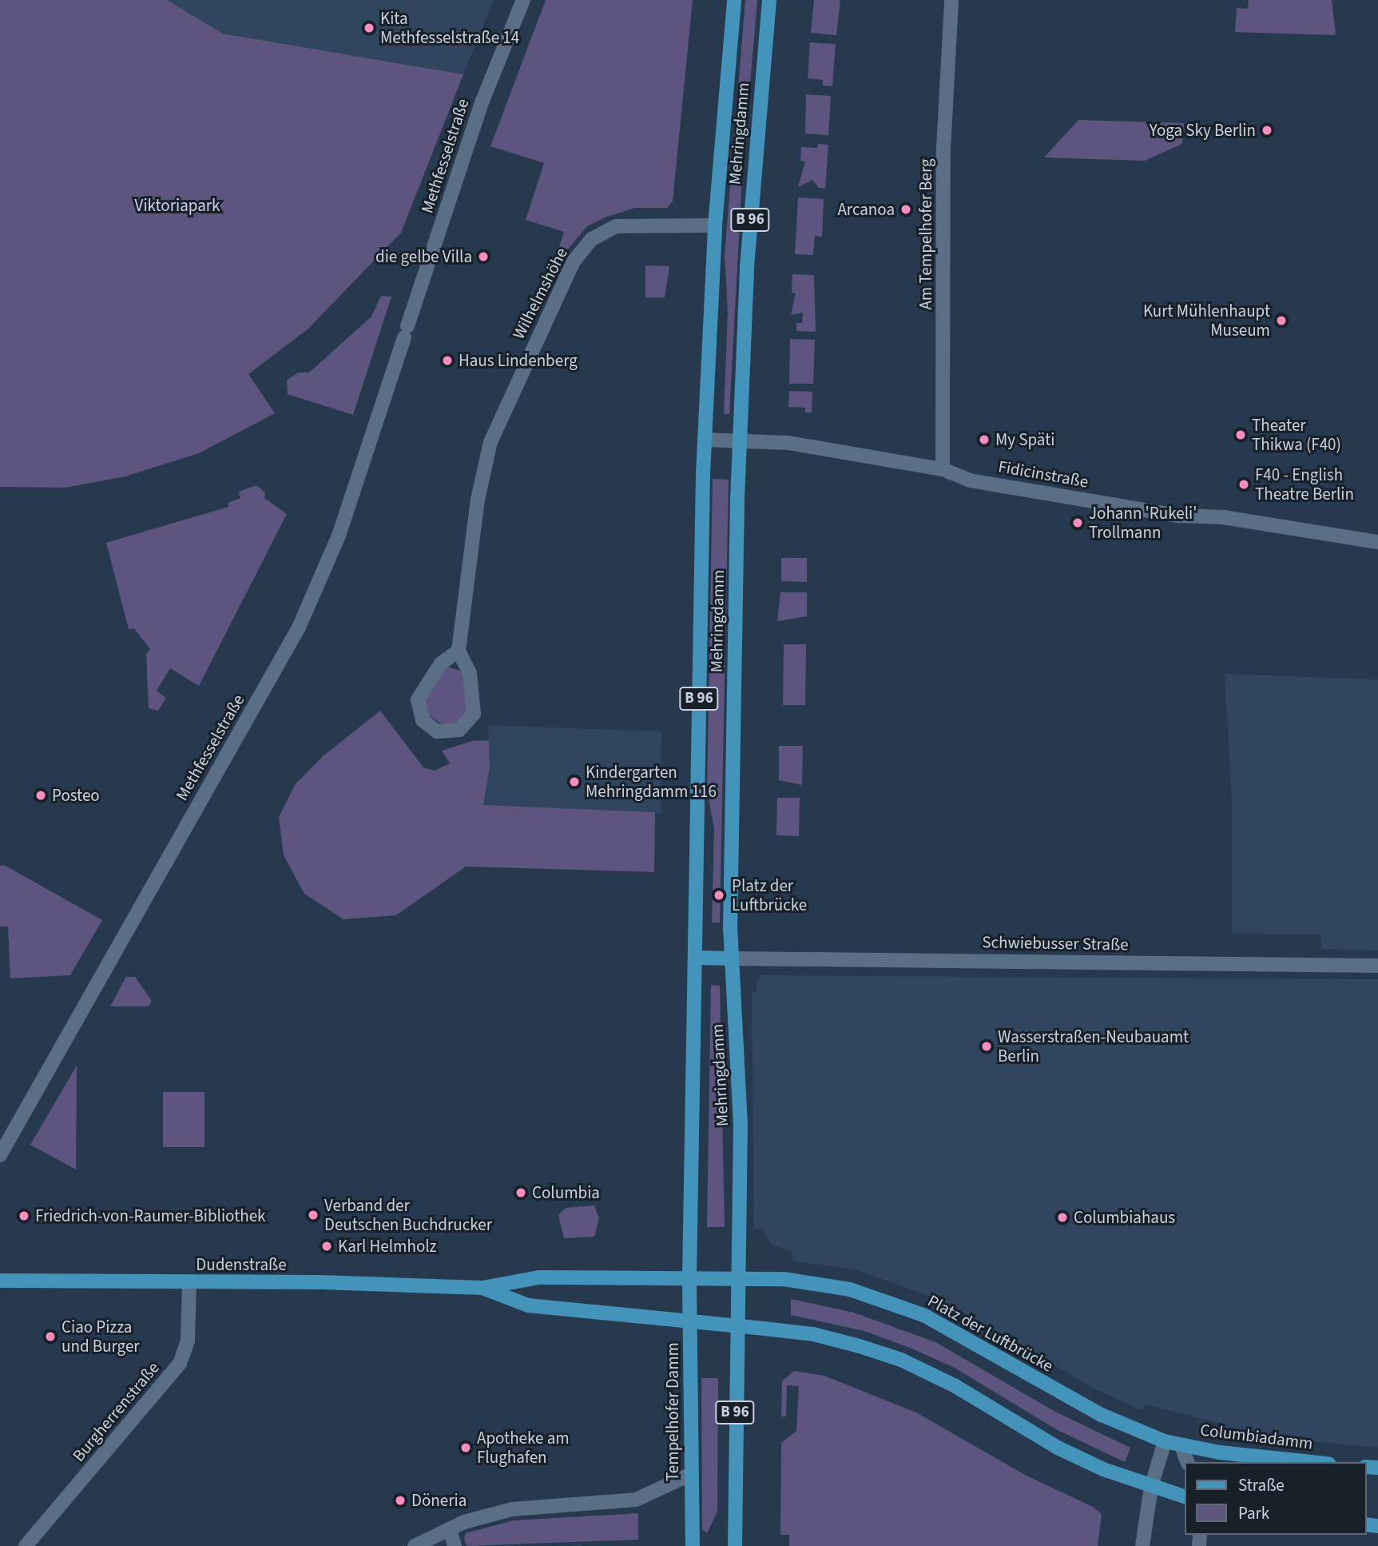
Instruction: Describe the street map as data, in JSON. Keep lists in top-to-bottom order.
{
  "streets": {
    "main road": [
      "Mehringdamm",
      "B 96",
      "Dudenstraße",
      "Platz der Luftbrücke",
      "Tempelhofer Damm",
      "Columbiadamm"
    ],
    "street": [
      "Methfesselstraße",
      "Am Tempelhofer Berg",
      "Wilhelmshöhe",
      "Fidicinstraße",
      "Schwiebusser Straße",
      "Burgherrenstraße"
    ]
  },
  "crossings": [
    ["Mehringdamm", "B 96"],
    ["Mehringdamm", "Wilhelmshöhe"],
    ["Mehringdamm", "Fidicinstraße"],
    ["Mehringdamm", "Schwiebusser Straße"],
    ["Mehringdamm", "Dudenstraße"],
    ["Mehringdamm", "Platz der Luftbrücke"],
    ["Mehringdamm", "Tempelhofer Damm"],
    ["B 96", "Platz der Luftbrücke"],
    ["Am Tempelhofer Berg", "Fidicinstraße"],
    ["Dudenstraße", "Platz der Luftbrücke"],
    ["Dudenstraße", "Burgherrenstraße"],
    ["Dudenstraße", "Tempelhofer Damm"],
    ["Platz der Luftbrücke", "Tempelhofer Damm"],
    ["Platz der Luftbrücke", "Columbiadamm"]
  ],
  "parks": ["Viktoriapark"],
  "places": [
    "Kita Methfesselstraße 14",
    "Yoga Sky Berlin",
    "Arcanoa",
    "die gelbe Villa",
    "Kurt Mühlenhaupt Museum",
    "Haus Lindenberg",
    "Theater Thikwa (F40)",
    "My Späti",
    "F40 - English Theatre Berlin",
    "Johann 'Rukeli' Trollmann",
    "Kindergarten Mehringdamm 116",
    "Posteo",
    "Platz der Luftbrücke",
    "Wasserstraßen-Neubauamt Berlin",
    "Columbia",
    "Verband der Deutschen Buchdrucker",
    "Friedrich-von-Raumer-Bibliothek",
    "Columbiahaus",
    "Karl Helmholz",
    "Ciao Pizza und Burger",
    "Apotheke am Flughafen",
    "Döneria"
  ],
  "legend": ["Straße", "Park"]
}
